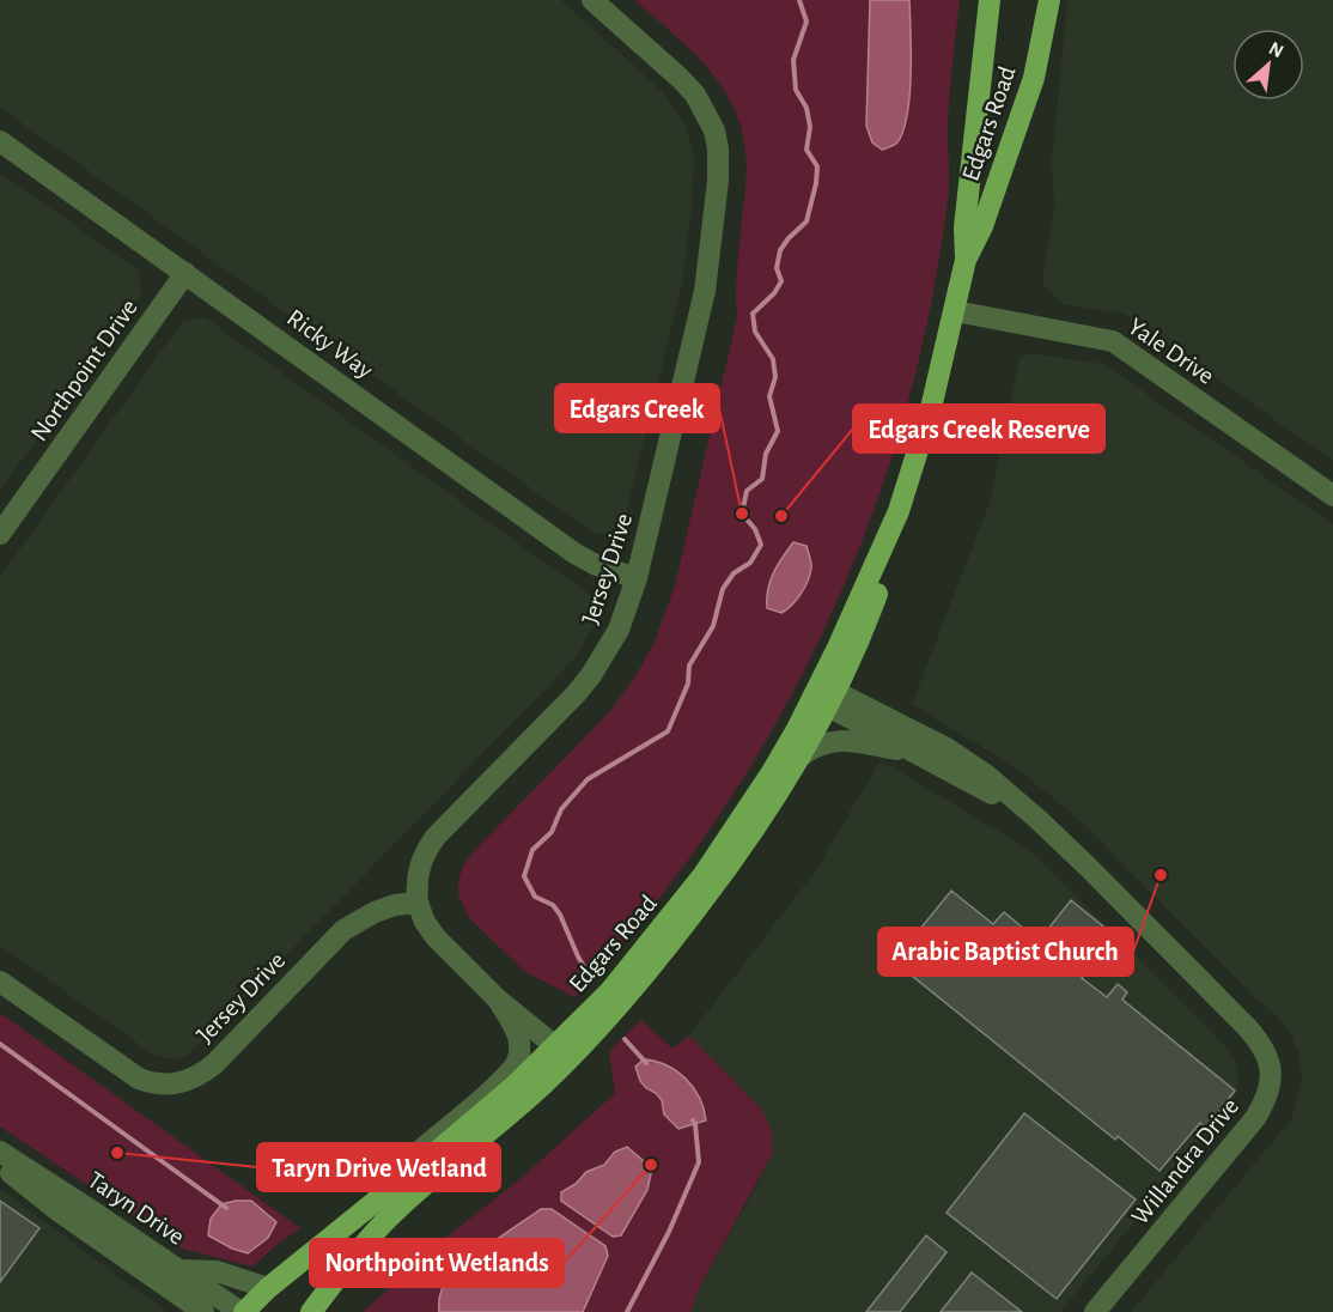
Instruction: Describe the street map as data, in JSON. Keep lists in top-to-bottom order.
{
  "streets": {
    "main road": ["Edgars Road"],
    "street": [
      "Ricky Way",
      "Yale Drive",
      "Northpoint Drive",
      "Jersey Drive",
      "Willandra Drive",
      "Taryn Drive"
    ]
  },
  "crossings": [
    ["Edgars Road", "Yale Drive"],
    ["Edgars Road", "Willandra Drive"],
    ["Edgars Road", "Taryn Drive"],
    ["Ricky Way", "Northpoint Drive"],
    ["Ricky Way", "Jersey Drive"]
  ],
  "places": [
    "Edgars Creek",
    "Edgars Creek Reserve",
    "Arabic Baptist Church",
    "Taryn Drive Wetland",
    "Northpoint Wetlands"
  ],
  "north": "top right"
}
